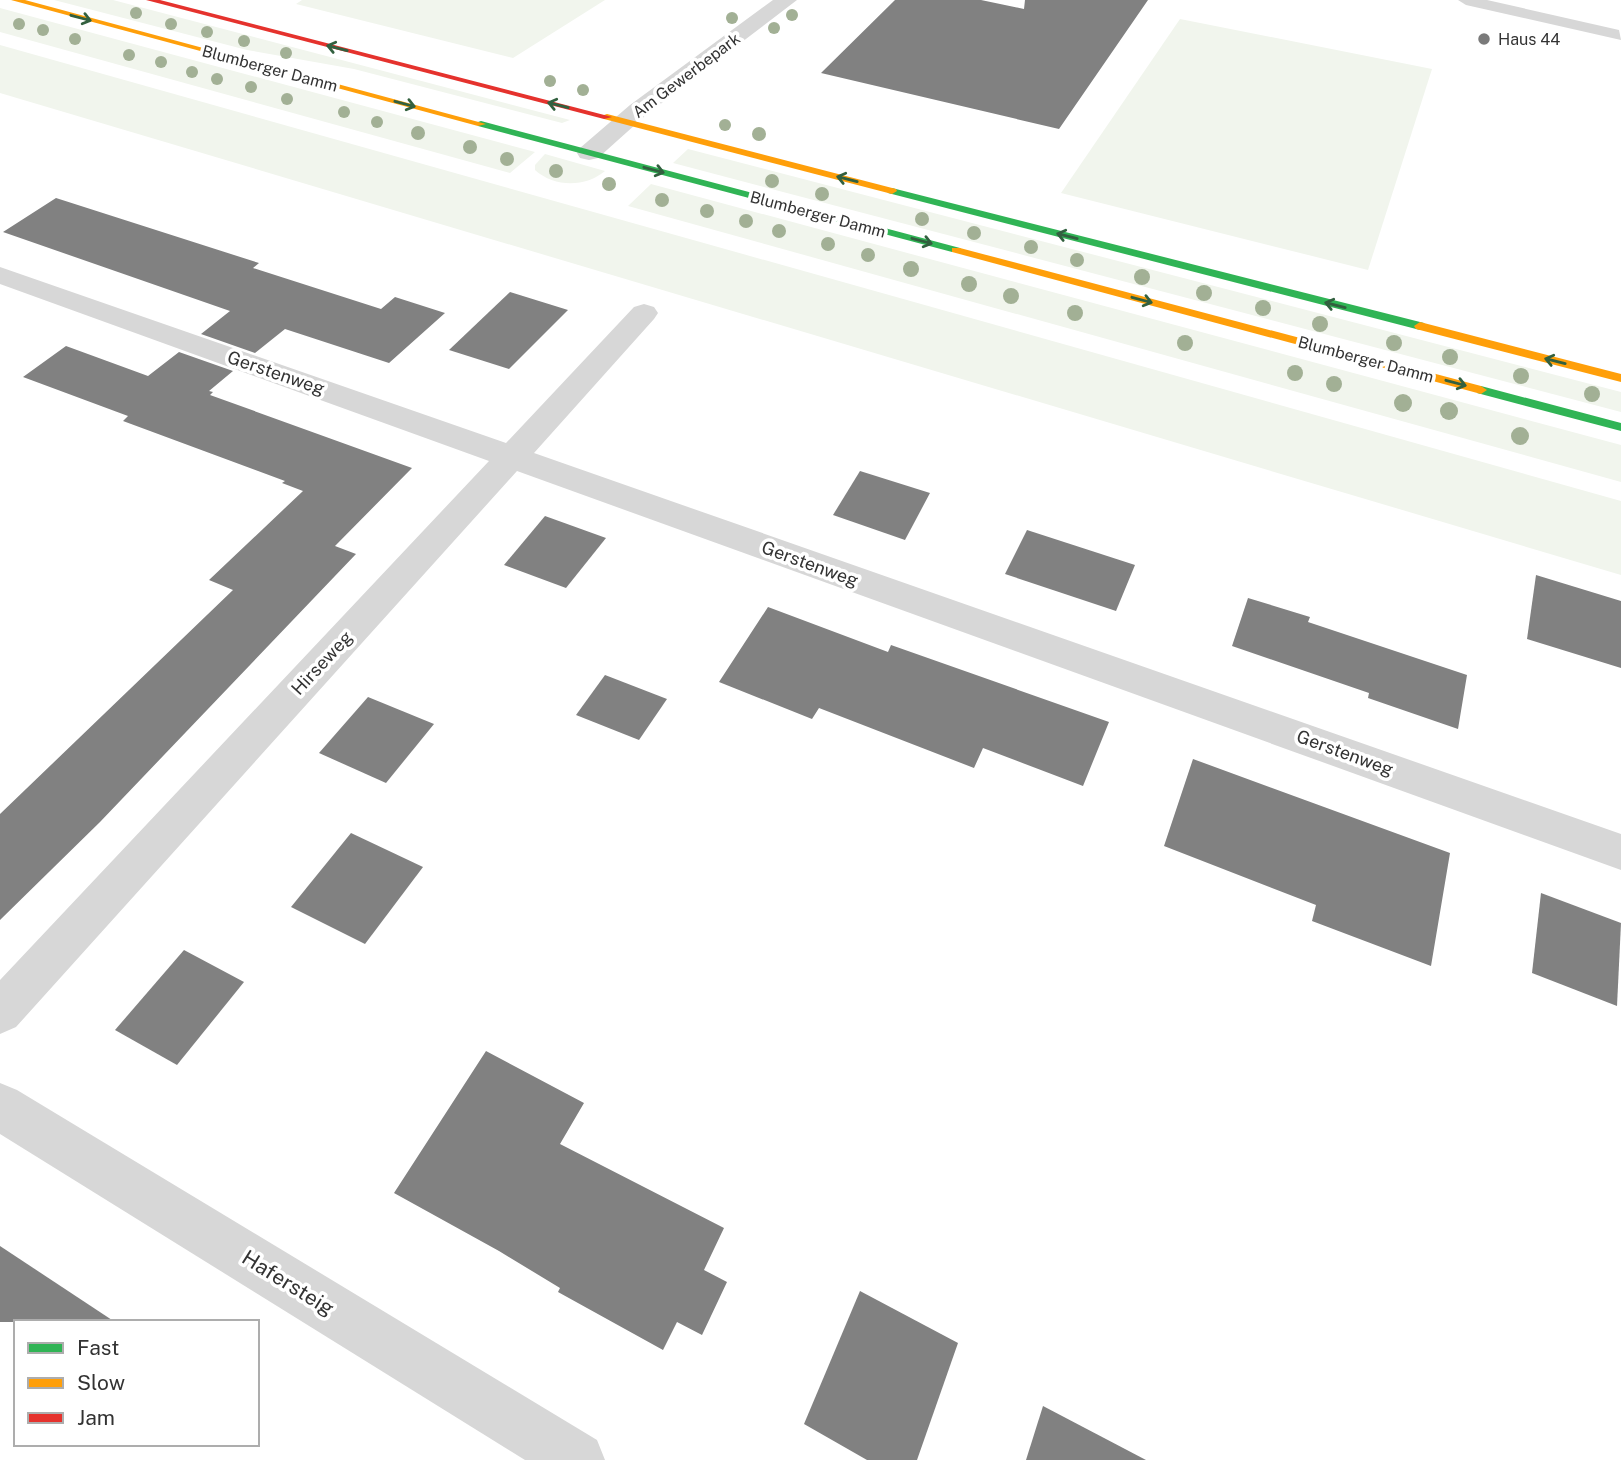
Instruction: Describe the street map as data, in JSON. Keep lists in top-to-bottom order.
{
  "streets": {
    "main road": ["Blumberger Damm"],
    "street": [
      "Am Gewerbepark",
      "Gerstenweg",
      "Hirseweg",
      "Hafersteig"
    ]
  },
  "crossings": [
    ["Blumberger Damm", "Am Gewerbepark"],
    ["Gerstenweg", "Hirseweg"]
  ],
  "places": ["Haus 44"],
  "legend": ["Fast", "Slow", "Jam"]
}
